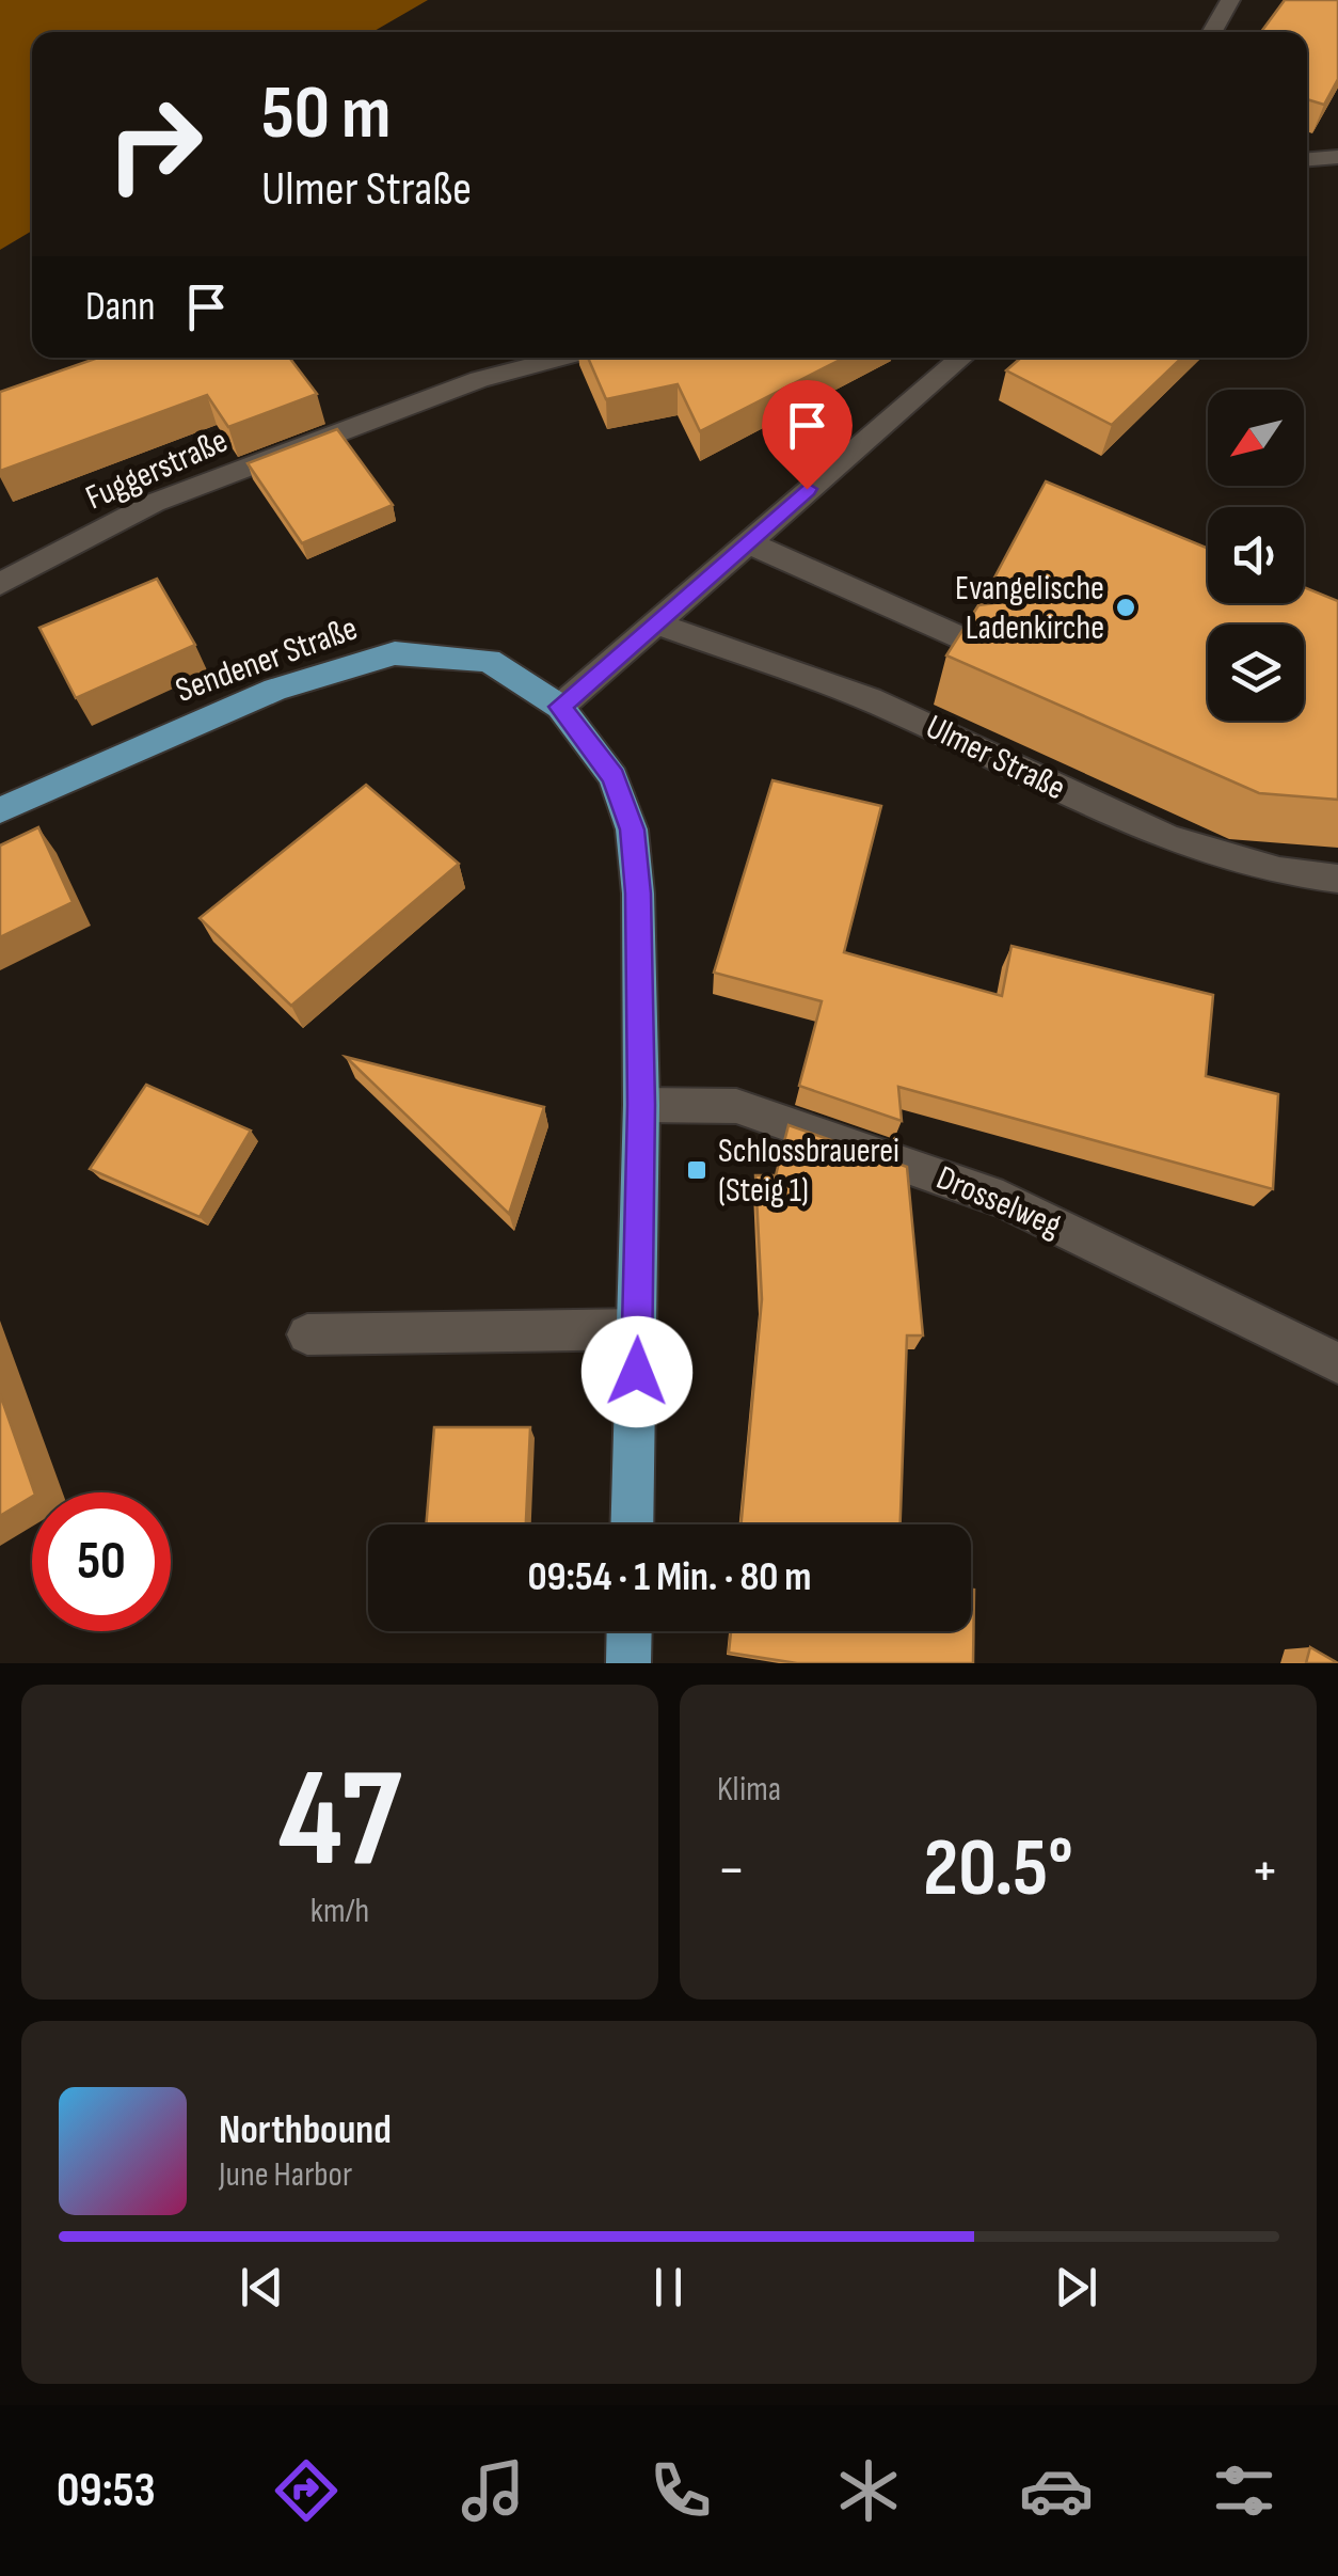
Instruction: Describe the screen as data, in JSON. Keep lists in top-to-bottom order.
{
  "streets": {
    "main road": ["Sendener Straße"],
    "street": ["Fuggerstraße", "Ulmer Straße", "Drosselweg"]
  },
  "places": {
    "other": ["Evangelische Ladenkirche"],
    "transit": ["Schlossbrauerei (Steig 1)"]
  },
  "north": "bottom left",
  "page": {
    "turn": ["50 m", "Ulmer Straße"],
    "then": "Dann",
    "limit": "50",
    "trip": "09:54 · 1 Min. · 80 m",
    "tile": [
      ["47", "km/h"],
      "Klima"
    ],
    "heat": ["−", "20.5°", "+"],
    "song": ["Northbound", "June Harbor"],
    "tabs": "09:53"
  }
}
